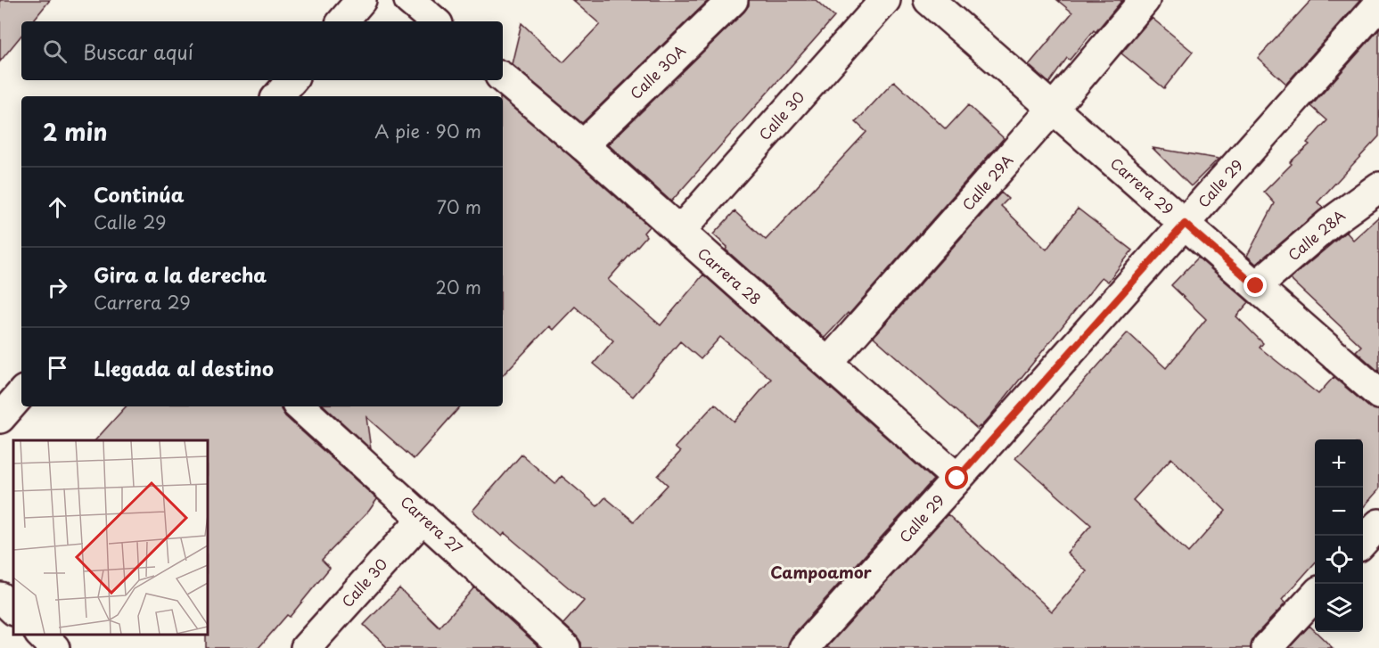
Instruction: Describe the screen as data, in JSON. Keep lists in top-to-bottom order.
{
  "streets": {
    "street": [
      "Calle 30A",
      "Calle 30",
      "Calle 29A",
      "Calle 29",
      "Carrera 29",
      "Calle 28A",
      "Carrera 28",
      "Carrera 27"
    ]
  },
  "crossings": [
    ["Calle 30A", "Carrera 28"],
    ["Calle 30", "Carrera 28"],
    ["Calle 30", "Carrera 27"],
    ["Calle 29A", "Carrera 29"],
    ["Calle 29A", "Carrera 28"],
    ["Calle 29", "Carrera 29"],
    ["Calle 29", "Carrera 28"],
    ["Carrera 29", "Calle 28A"]
  ],
  "districts": ["Campoamor"],
  "page": {
    "search": "Buscar aquí",
    "heading": ["2 min", "A pie · 90 m"],
    "list": [
      ["Continúa", "Calle 29", "70 m"],
      ["Gira a la derecha", "Carrera 29", "20 m"],
      "Llegada al destino"
    ],
    "map_buttons": ["+", "−"]
  }
}
